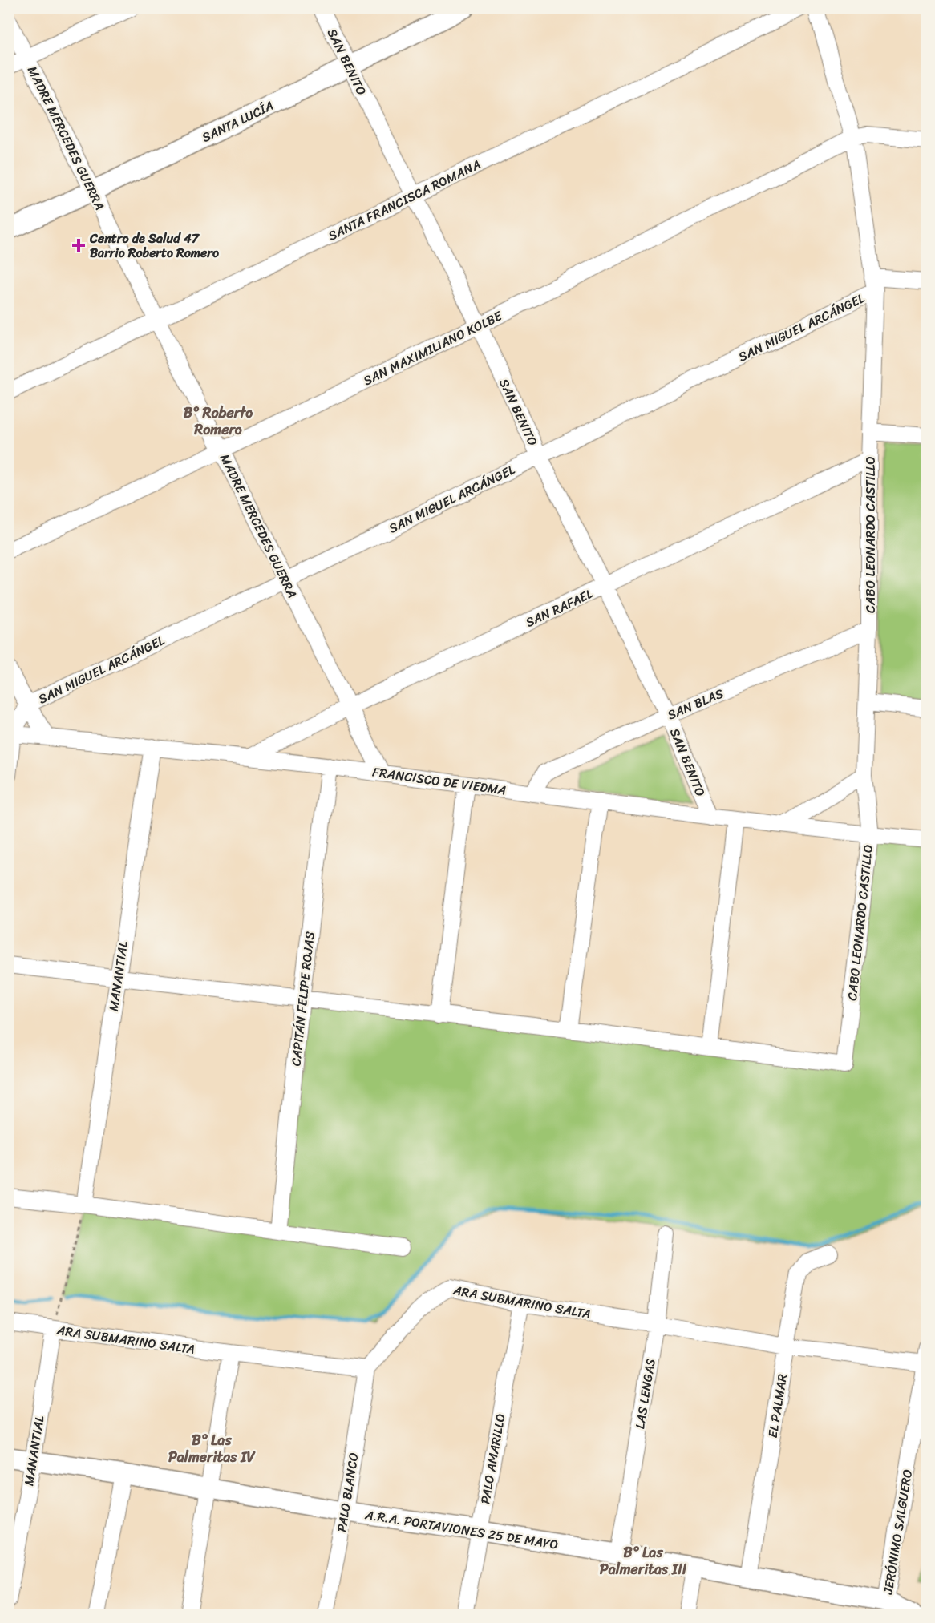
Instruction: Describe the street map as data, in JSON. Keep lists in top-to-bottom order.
{
  "streets": {
    "street": [
      "SAN BENITO",
      "SANTA LUCÍA",
      "MADRE MERCEDES GUERRA",
      "SANTA FRANCISCA ROMANA",
      "SAN MIGUEL ARCÁNGEL",
      "SAN MAXIMILIANO KOLBE",
      "CABO LEONARDO CASTILLO",
      "SAN RAFAEL",
      "SAN BLAS",
      "FRANCISCO DE VIEDMA",
      "MANANTIAL",
      "CAPITÁN FELIPE ROJAS",
      "ARA SUBMARINO SALTA",
      "LAS LENGAS",
      "EL PALMAR",
      "PALO AMARILLO",
      "PALO BLANCO",
      "A.R.A. PORTAVIONES 25 DE MAYO",
      "JERÓNIMO SALGUERO"
    ]
  },
  "crossings": [
    ["SAN BENITO", "SANTA LUCÍA"],
    ["SAN BENITO", "SANTA FRANCISCA ROMANA"],
    ["SAN BENITO", "SAN MIGUEL ARCÁNGEL"],
    ["SAN BENITO", "SAN MAXIMILIANO KOLBE"],
    ["SAN BENITO", "SAN RAFAEL"],
    ["SAN BENITO", "SAN BLAS"],
    ["SAN BENITO", "FRANCISCO DE VIEDMA"],
    ["SANTA LUCÍA", "MADRE MERCEDES GUERRA"],
    ["MADRE MERCEDES GUERRA", "SANTA FRANCISCA ROMANA"],
    ["MADRE MERCEDES GUERRA", "SAN MIGUEL ARCÁNGEL"],
    ["MADRE MERCEDES GUERRA", "SAN MAXIMILIANO KOLBE"],
    ["MADRE MERCEDES GUERRA", "SAN RAFAEL"],
    ["MADRE MERCEDES GUERRA", "FRANCISCO DE VIEDMA"],
    ["SAN MIGUEL ARCÁNGEL", "CABO LEONARDO CASTILLO"],
    ["SAN MAXIMILIANO KOLBE", "CABO LEONARDO CASTILLO"],
    ["CABO LEONARDO CASTILLO", "SAN RAFAEL"],
    ["CABO LEONARDO CASTILLO", "SAN BLAS"],
    ["CABO LEONARDO CASTILLO", "FRANCISCO DE VIEDMA"],
    ["SAN RAFAEL", "FRANCISCO DE VIEDMA"],
    ["SAN BLAS", "FRANCISCO DE VIEDMA"],
    ["FRANCISCO DE VIEDMA", "MANANTIAL"],
    ["FRANCISCO DE VIEDMA", "CAPITÁN FELIPE ROJAS"],
    ["MANANTIAL", "ARA SUBMARINO SALTA"],
    ["MANANTIAL", "A.R.A. PORTAVIONES 25 DE MAYO"],
    ["ARA SUBMARINO SALTA", "LAS LENGAS"],
    ["ARA SUBMARINO SALTA", "EL PALMAR"],
    ["ARA SUBMARINO SALTA", "PALO AMARILLO"],
    ["ARA SUBMARINO SALTA", "PALO BLANCO"],
    ["ARA SUBMARINO SALTA", "JERÓNIMO SALGUERO"],
    ["LAS LENGAS", "A.R.A. PORTAVIONES 25 DE MAYO"],
    ["EL PALMAR", "A.R.A. PORTAVIONES 25 DE MAYO"],
    ["PALO AMARILLO", "A.R.A. PORTAVIONES 25 DE MAYO"],
    ["PALO BLANCO", "A.R.A. PORTAVIONES 25 DE MAYO"],
    ["A.R.A. PORTAVIONES 25 DE MAYO", "JERÓNIMO SALGUERO"]
  ],
  "districts": ["B° Roberto Romero", "B° Las Palmeritas IV", "B° Las Palmeritas III"],
  "places": {
    "health": ["Centro de Salud 47 Barrio Roberto Romero"]
  }
}
